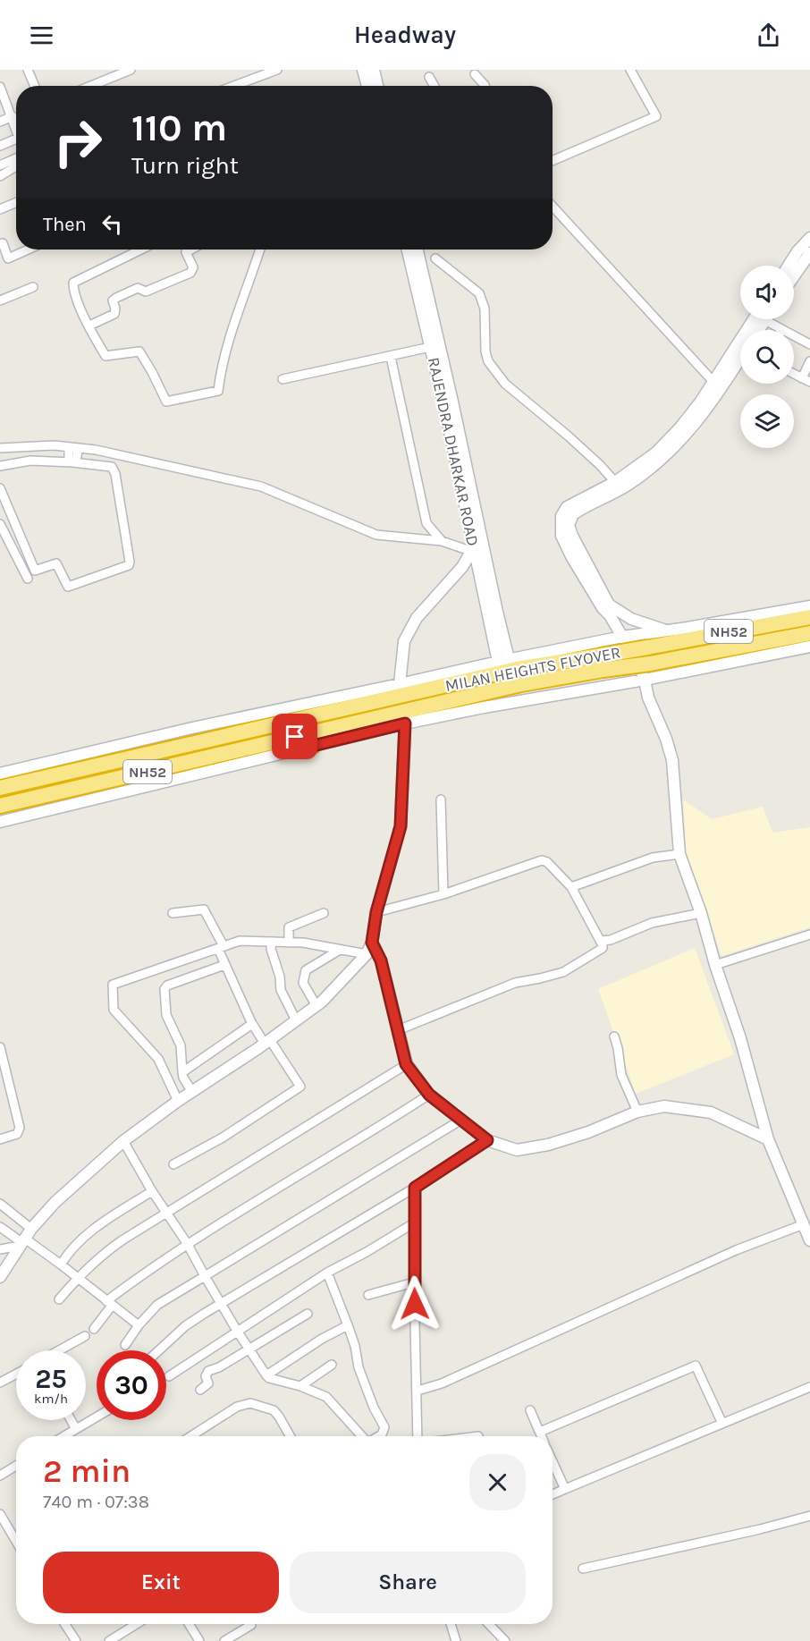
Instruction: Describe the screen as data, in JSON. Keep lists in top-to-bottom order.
{
  "streets": {
    "highway": ["NH52", "MILAN HEIGHTS FLYOVER"],
    "street": ["RAJENDRA DHARKAR ROAD"]
  },
  "crossings": [
    ["NH52", "MILAN HEIGHTS FLYOVER"]
  ],
  "page": {
    "header": "Headway",
    "turn": ["110 m", "Turn right"],
    "then": "Then",
    "speed": "25 km/h",
    "limit": "30",
    "heading": ["2 min", "740 m · 07:38"],
    "buttons": ["Exit", "Share"]
  }
}
